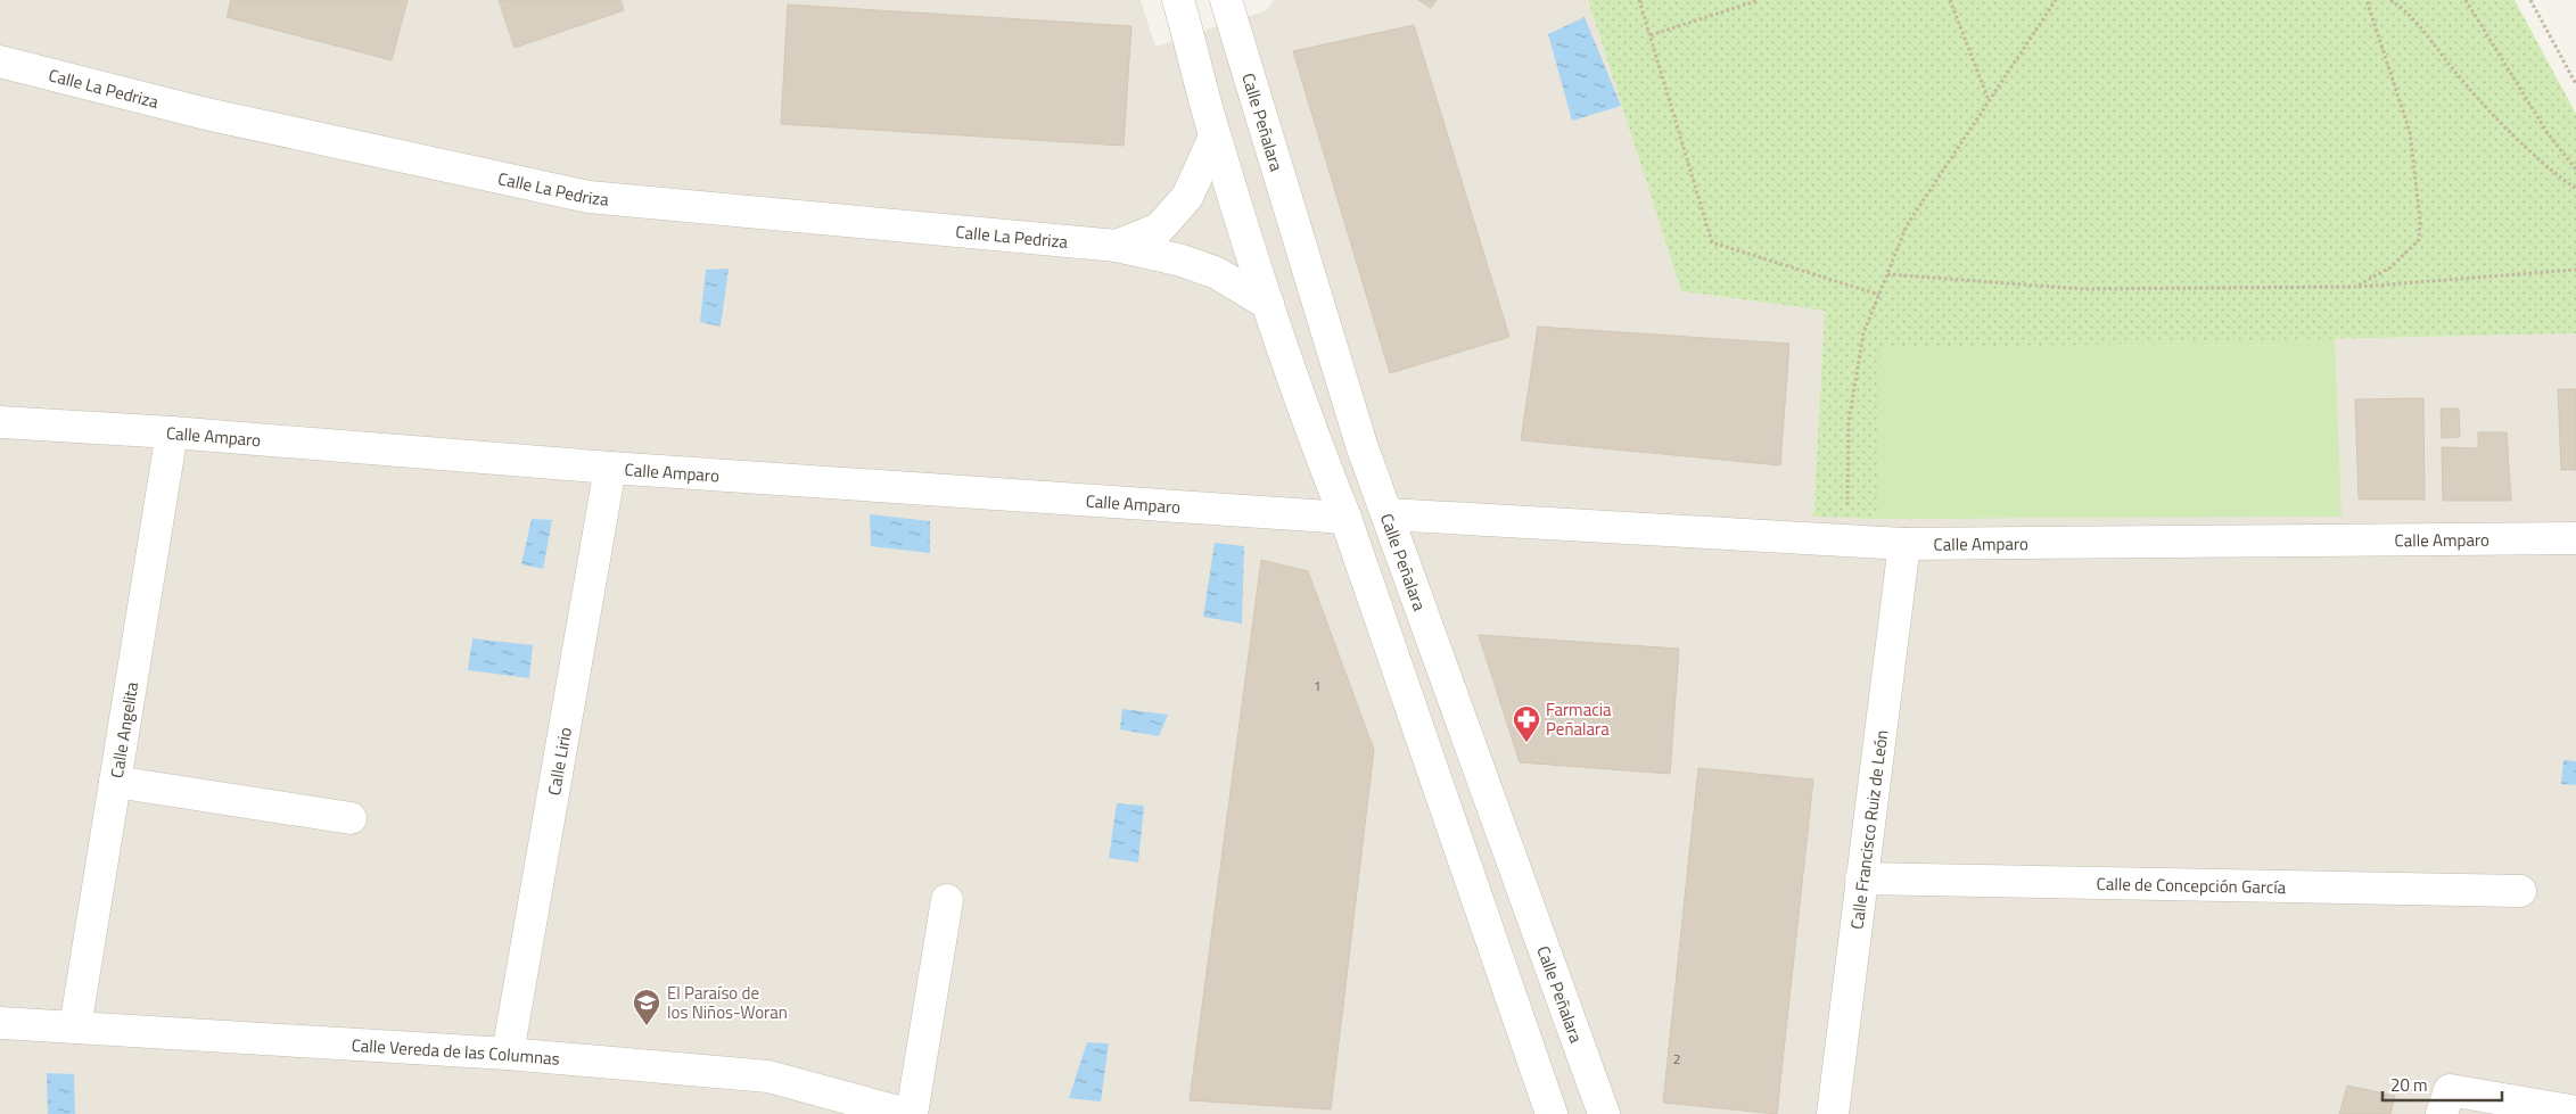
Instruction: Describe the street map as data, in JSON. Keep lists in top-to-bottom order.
{
  "streets": {
    "street": [
      "Calle La Pedriza",
      "Calle Peñalara",
      "Calle Amparo",
      "Calle Angelita",
      "Calle Lirio",
      "Calle Francisco Ruiz de León",
      "Calle de Concepción García",
      "Calle Vereda de las Columnas"
    ]
  },
  "crossings": [
    ["Calle Peñalara", "Calle Amparo"],
    ["Calle Amparo", "Calle Angelita"],
    ["Calle Amparo", "Calle Lirio"],
    ["Calle Amparo", "Calle Francisco Ruiz de León"],
    ["Calle Angelita", "Calle Vereda de las Columnas"],
    ["Calle Lirio", "Calle Vereda de las Columnas"],
    ["Calle Francisco Ruiz de León", "Calle de Concepción García"]
  ],
  "places": {
    "pharmacy": ["Farmacia Peñalara"],
    "school or university": ["El Paraíso de los Niños-Woran"]
  },
  "house_numbers": ["1", "2"],
  "scale_bar": "20 m"
}
